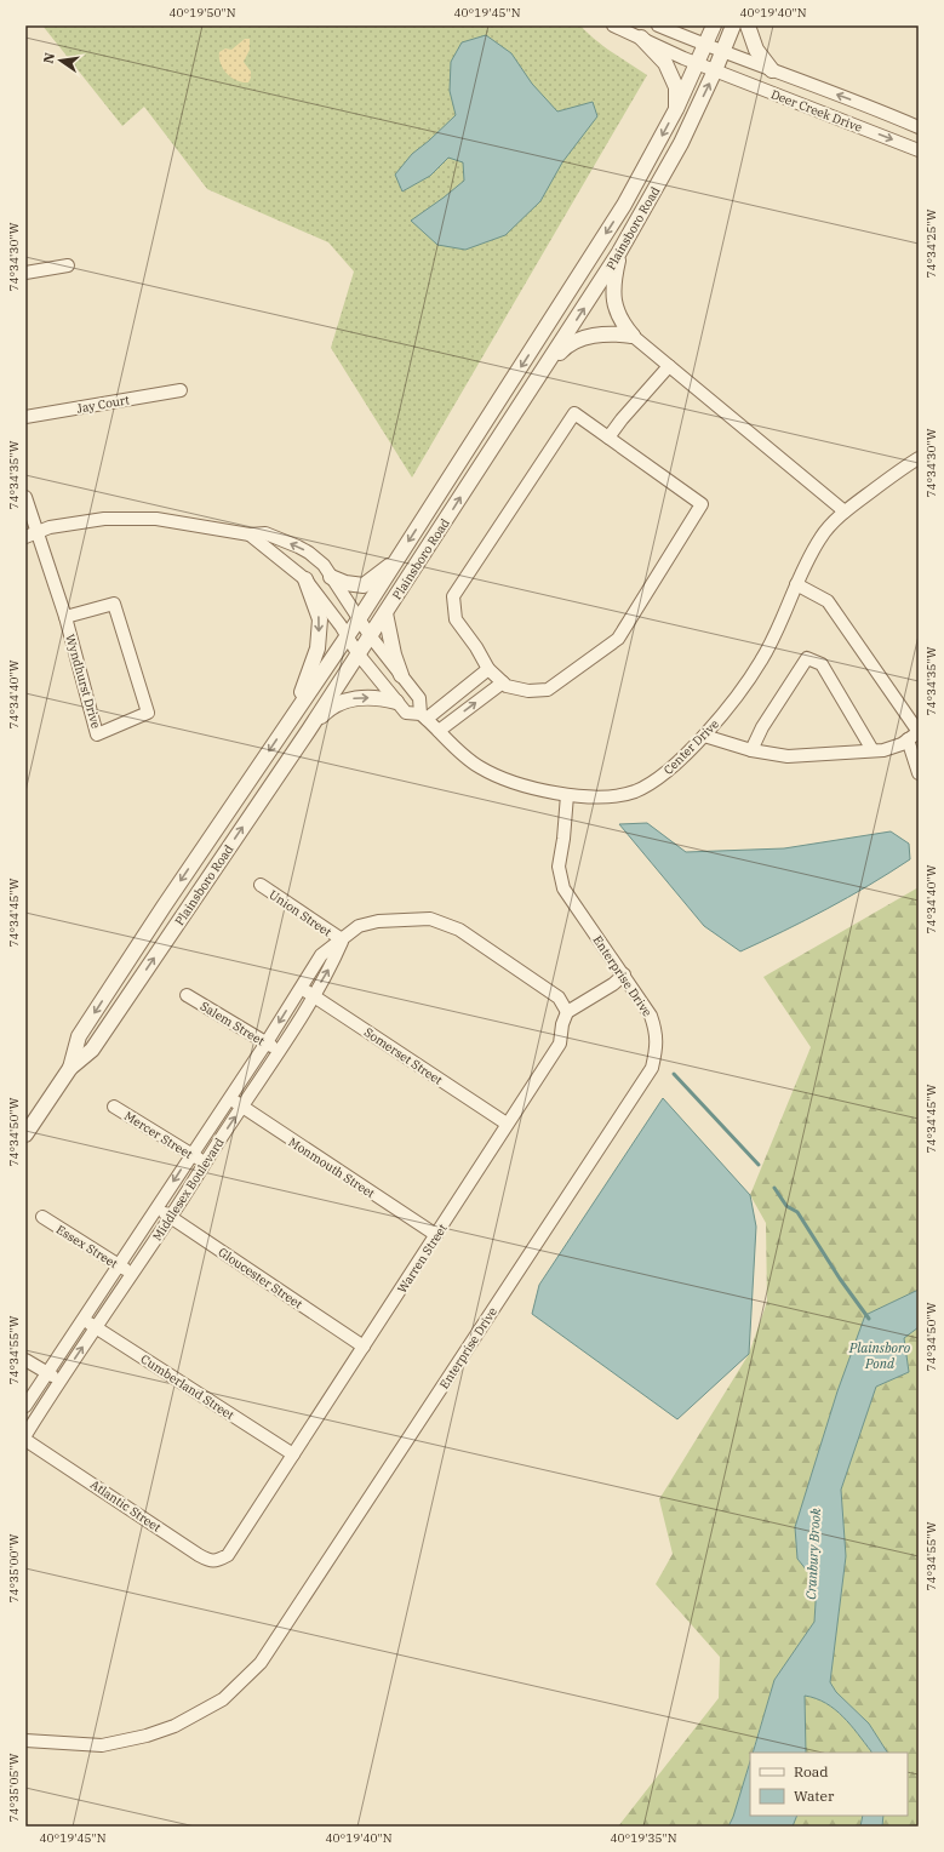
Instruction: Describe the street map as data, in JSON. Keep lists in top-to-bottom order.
{
  "streets": {
    "street": [
      "Deer Creek Drive",
      "Plainsboro Road",
      "Jay Court",
      "Wyndhurst Drive",
      "Center Drive",
      "Union Street",
      "Enterprise Drive",
      "Salem Street",
      "Somerset Street",
      "Mercer Street",
      "Monmouth Street",
      "Middlesex Boulevard",
      "Essex Street",
      "Warren Street",
      "Gloucester Street",
      "Cumberland Street",
      "Atlantic Street"
    ]
  },
  "crossings": [
    ["Deer Creek Drive", "Plainsboro Road"],
    ["Plainsboro Road", "Center Drive"],
    ["Center Drive", "Enterprise Drive"],
    ["Union Street", "Middlesex Boulevard"],
    ["Salem Street", "Middlesex Boulevard"],
    ["Somerset Street", "Middlesex Boulevard"],
    ["Somerset Street", "Warren Street"],
    ["Mercer Street", "Middlesex Boulevard"],
    ["Monmouth Street", "Middlesex Boulevard"],
    ["Monmouth Street", "Warren Street"],
    ["Middlesex Boulevard", "Essex Street"],
    ["Middlesex Boulevard", "Warren Street"],
    ["Middlesex Boulevard", "Gloucester Street"],
    ["Middlesex Boulevard", "Cumberland Street"],
    ["Warren Street", "Gloucester Street"],
    ["Warren Street", "Cumberland Street"],
    ["Warren Street", "Atlantic Street"]
  ],
  "water": ["Plainsboro Pond", "Cranbury Brook"],
  "legend": ["Road", "Water"],
  "north": "left",
  "coordinates": [
    "40°19'50\"N",
    "40°19'45\"N",
    "40°19'40\"N",
    "74°34'25\"W",
    "74°34'30\"W",
    "74°34'35\"W",
    "74°34'40\"W",
    "74°34'45\"W",
    "74°34'50\"W",
    "74°34'55\"W",
    "74°35'00\"W",
    "74°35'05\"W",
    "40°19'35\"N"
  ]
}
